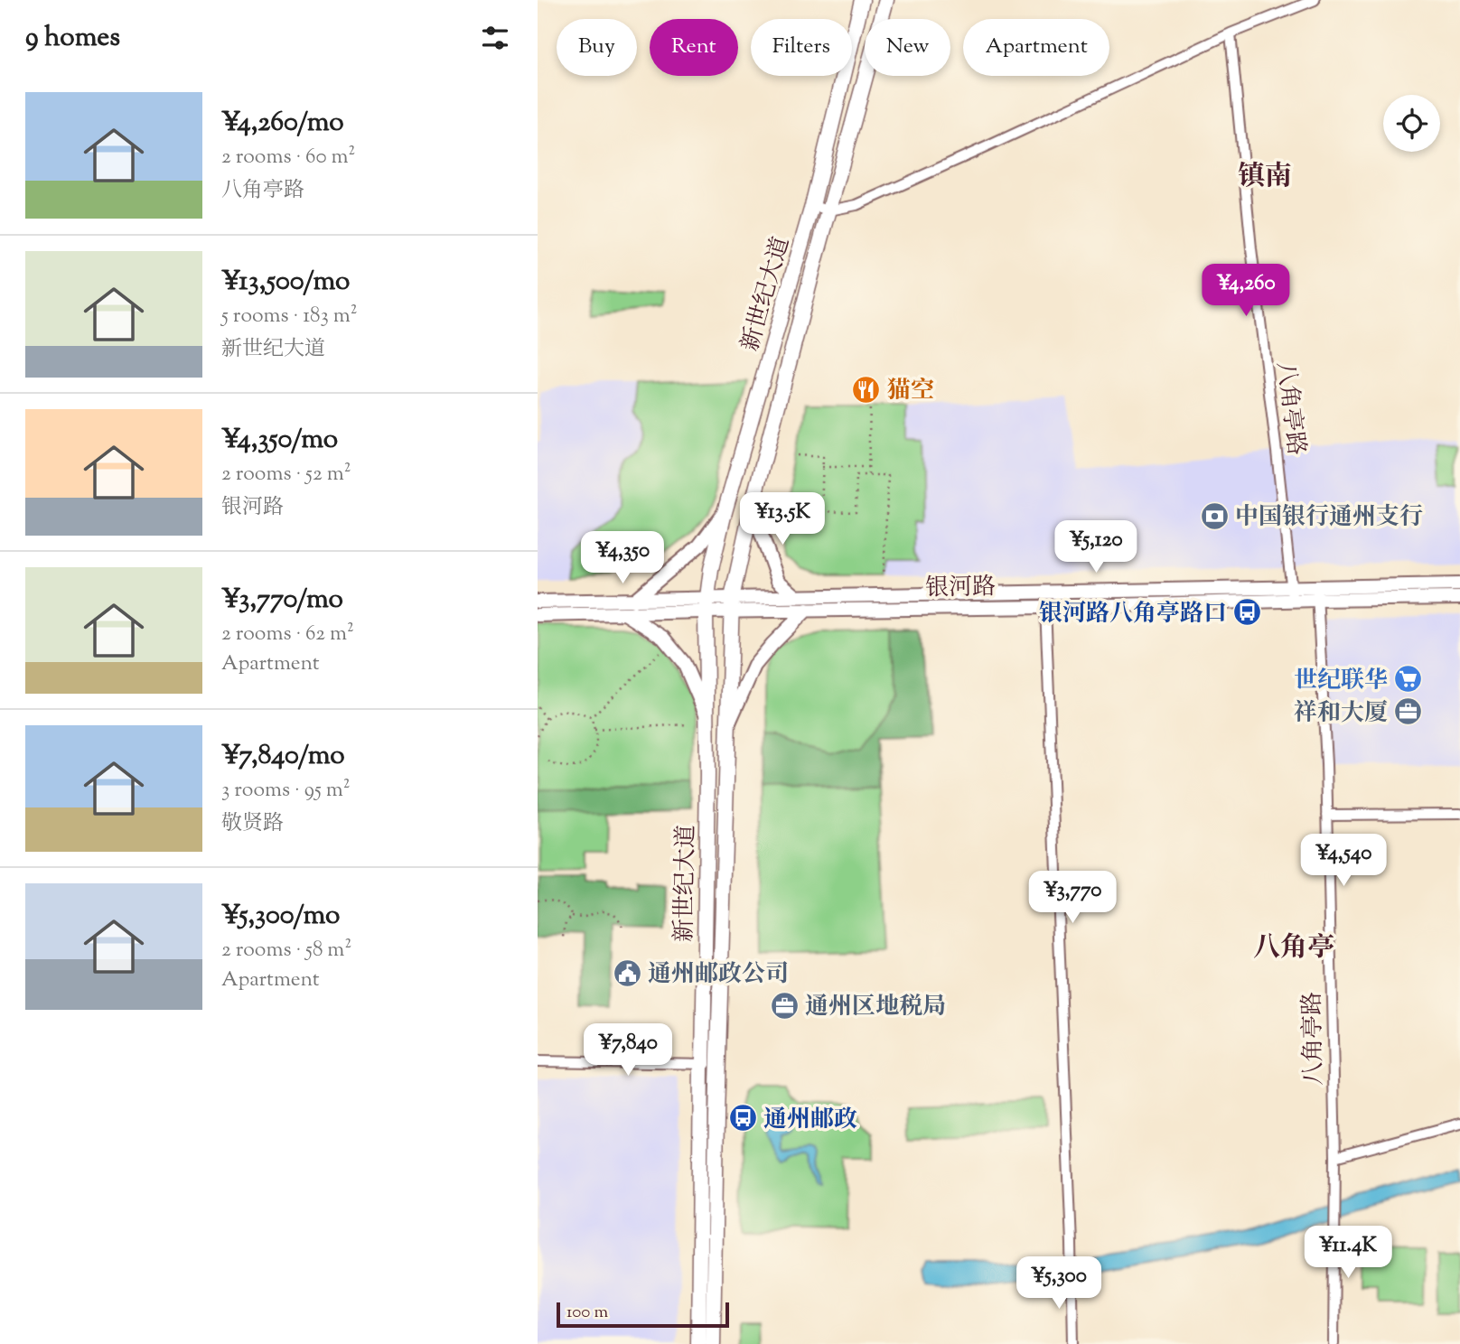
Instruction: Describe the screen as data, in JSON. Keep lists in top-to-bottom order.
{
  "streets": {
    "main road": ["新世纪大道", "银河路"],
    "street": ["八角亭路"]
  },
  "crossings": [
    ["新世纪大道", "银河路"],
    ["八角亭路", "银河路"]
  ],
  "districts": ["镇南", "八角亭"],
  "places": {
    "restaurant": ["猫空"],
    "bank": ["中国银行通州支行"],
    "bus stop": ["银河路八角亭路口", "通州邮政"],
    "supermarket": ["世纪联华"],
    "office": ["祥和大厦", "通州区地税局"],
    "public building": ["通州邮政公司"]
  },
  "scale_bar": "100 m",
  "page": {
    "heading": "9 homes",
    "chip": [
      "Buy",
      "Rent",
      "Filters",
      "New",
      "Apartment"
    ],
    "list": [
      {
        "name": "¥4,260/mo",
        "note": "2 rooms · 60 m² · 八角亭路"
      },
      {
        "name": "¥13,500/mo",
        "note": "5 rooms · 183 m² · 新世纪大道"
      },
      {
        "name": "¥4,350/mo",
        "note": "2 rooms · 52 m² · 银河路"
      },
      {
        "name": "¥3,770/mo",
        "note": "2 rooms · 62 m² · Apartment"
      },
      {
        "name": "¥7,840/mo",
        "note": "3 rooms · 95 m² · 敬贤路"
      },
      {
        "name": "¥5,300/mo",
        "note": "2 rooms · 58 m² · Apartment"
      }
    ],
    "price": [
      "¥4,260",
      "¥13.5K",
      "¥5,120",
      "¥4,350",
      "¥4,540",
      "¥3,770",
      "¥7,840",
      "¥11.4K",
      "¥5,300"
    ],
    "scale": "100 m"
  }
}
